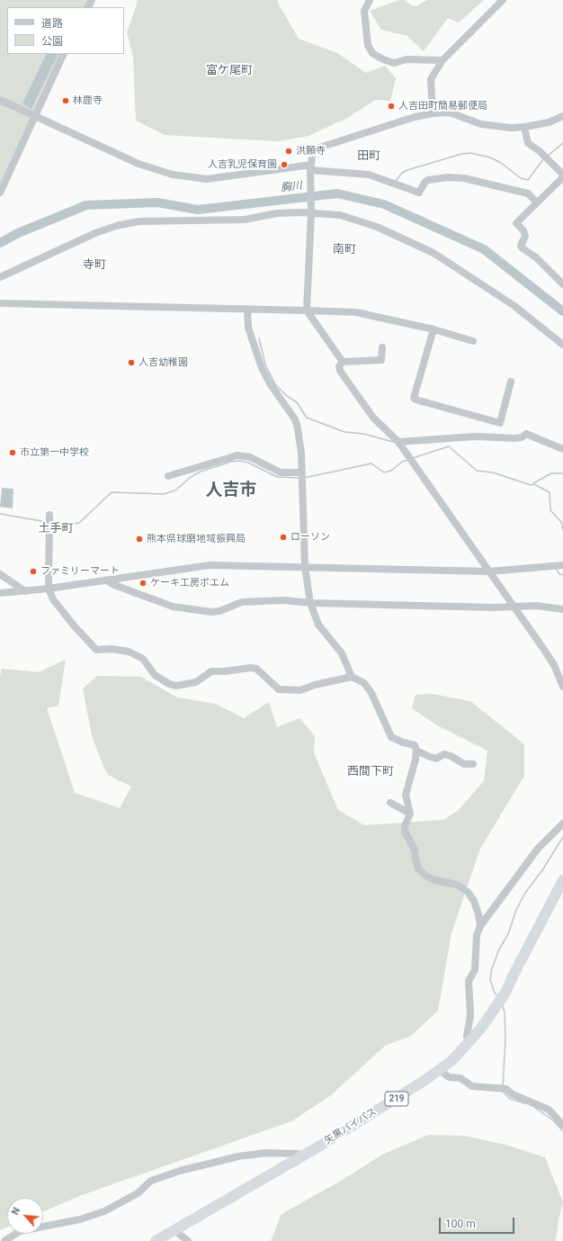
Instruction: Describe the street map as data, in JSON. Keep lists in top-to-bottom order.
{
  "streets": {
    "highway": ["219", "矢黒バイパス"]
  },
  "districts": [
    "富ケ尾町",
    "田町",
    "南町",
    "寺町",
    "人吉市",
    "土手町",
    "西間下町"
  ],
  "water": ["胸川"],
  "places": [
    "林鹿寺",
    "人吉田町簡易郵便局",
    "洪願寺",
    "人吉乳児保育園",
    "人吉幼稚園",
    "市立第一中学校",
    "ローソン",
    "熊本県球磨地域振興局",
    "ファミリーマート",
    "ケーキ工房ポエム"
  ],
  "legend": ["道路", "公園"],
  "scale_bar": "100 m",
  "north": "top left"
}
